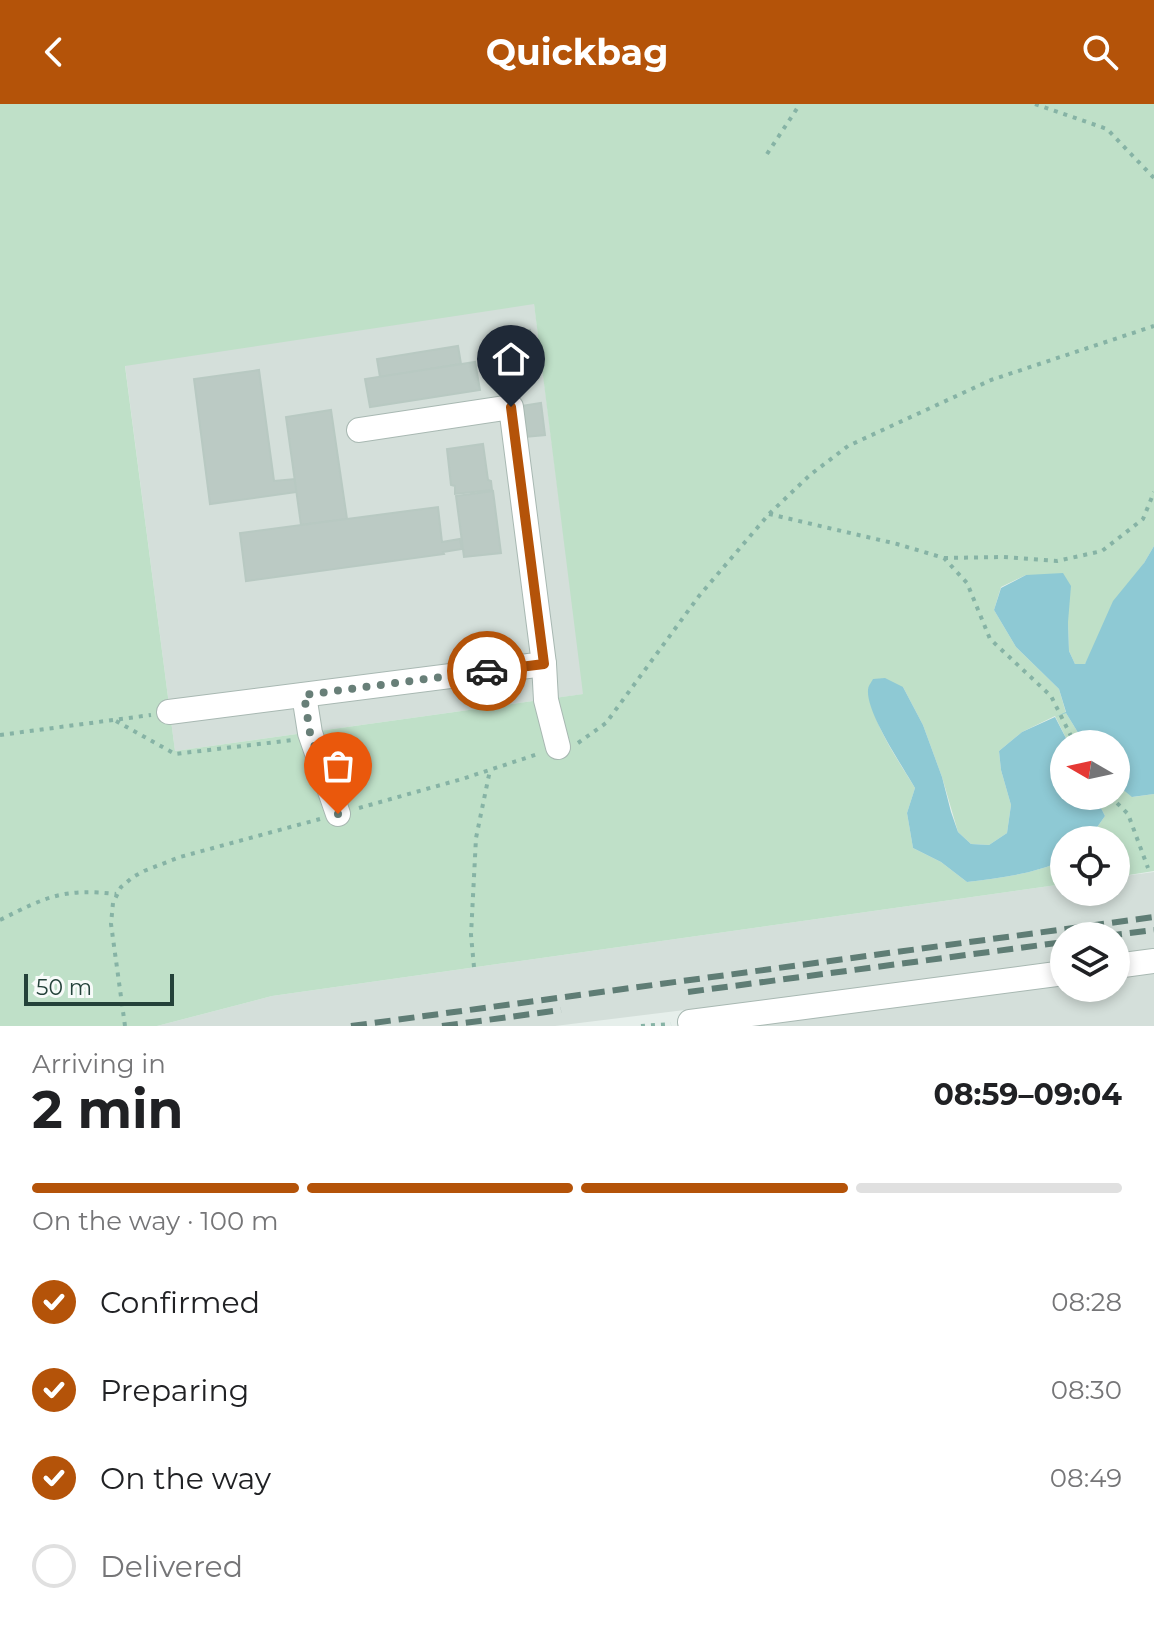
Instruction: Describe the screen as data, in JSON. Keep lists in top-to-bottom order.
{
  "scale_bar": "50 m",
  "north": "left",
  "page": {
    "header": "Quickbag",
    "scale": "50 m",
    "heading": ["2 min", "Arriving in", "08:59–09:04"],
    "bar": "On the way · 100 m",
    "list": [
      ["Confirmed", "08:28"],
      ["Preparing", "08:30"],
      ["On the way", "08:49"],
      "Delivered"
    ]
  }
}
